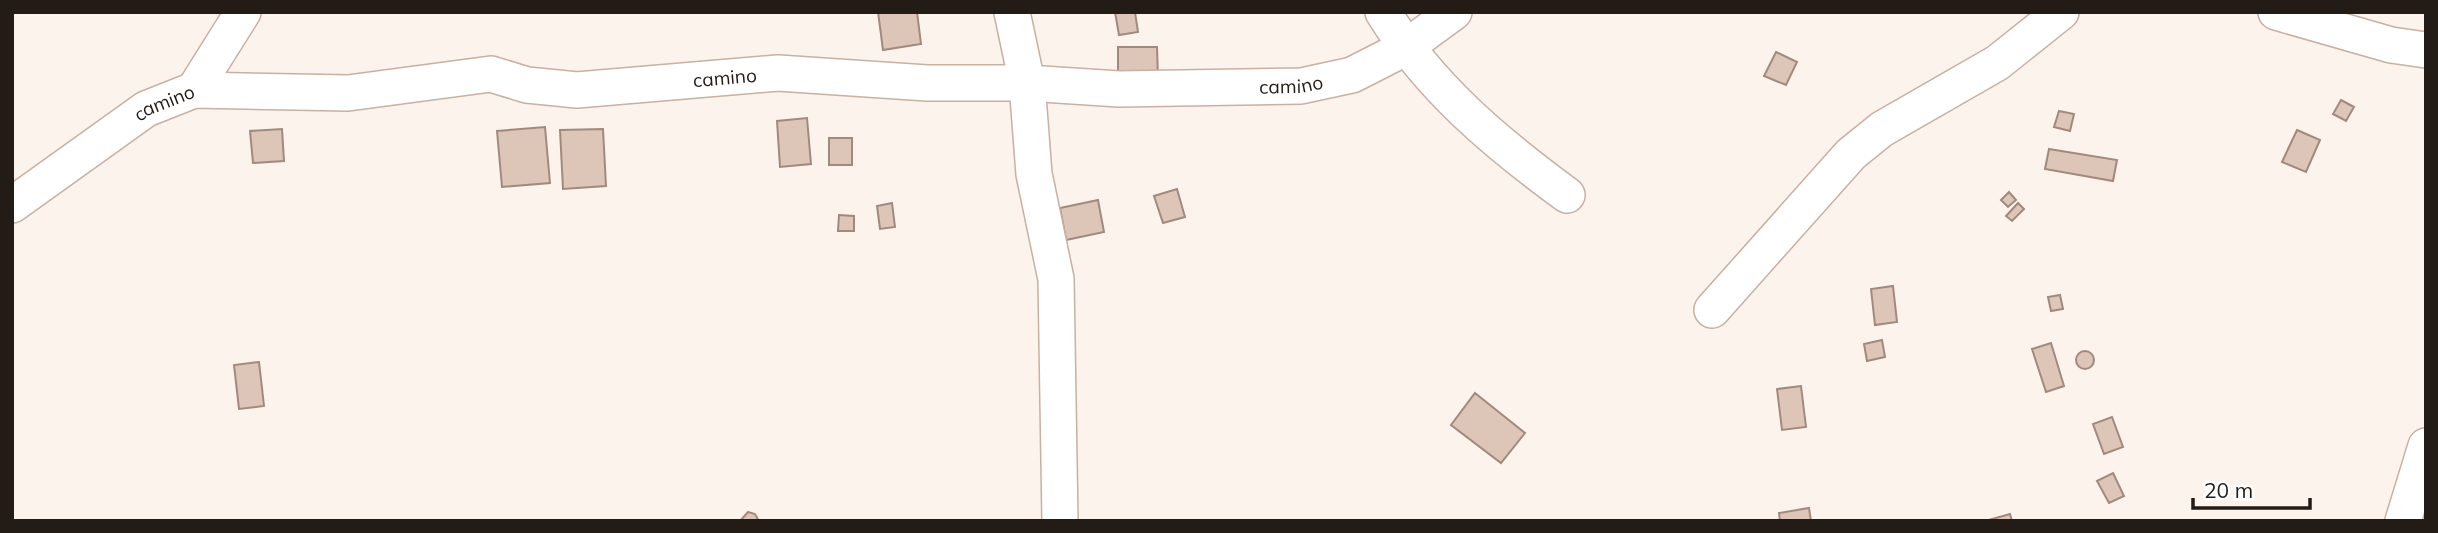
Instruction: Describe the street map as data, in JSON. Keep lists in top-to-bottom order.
{
  "streets": {
    "street": ["camino"]
  },
  "scale_bar": "20 m"
}
